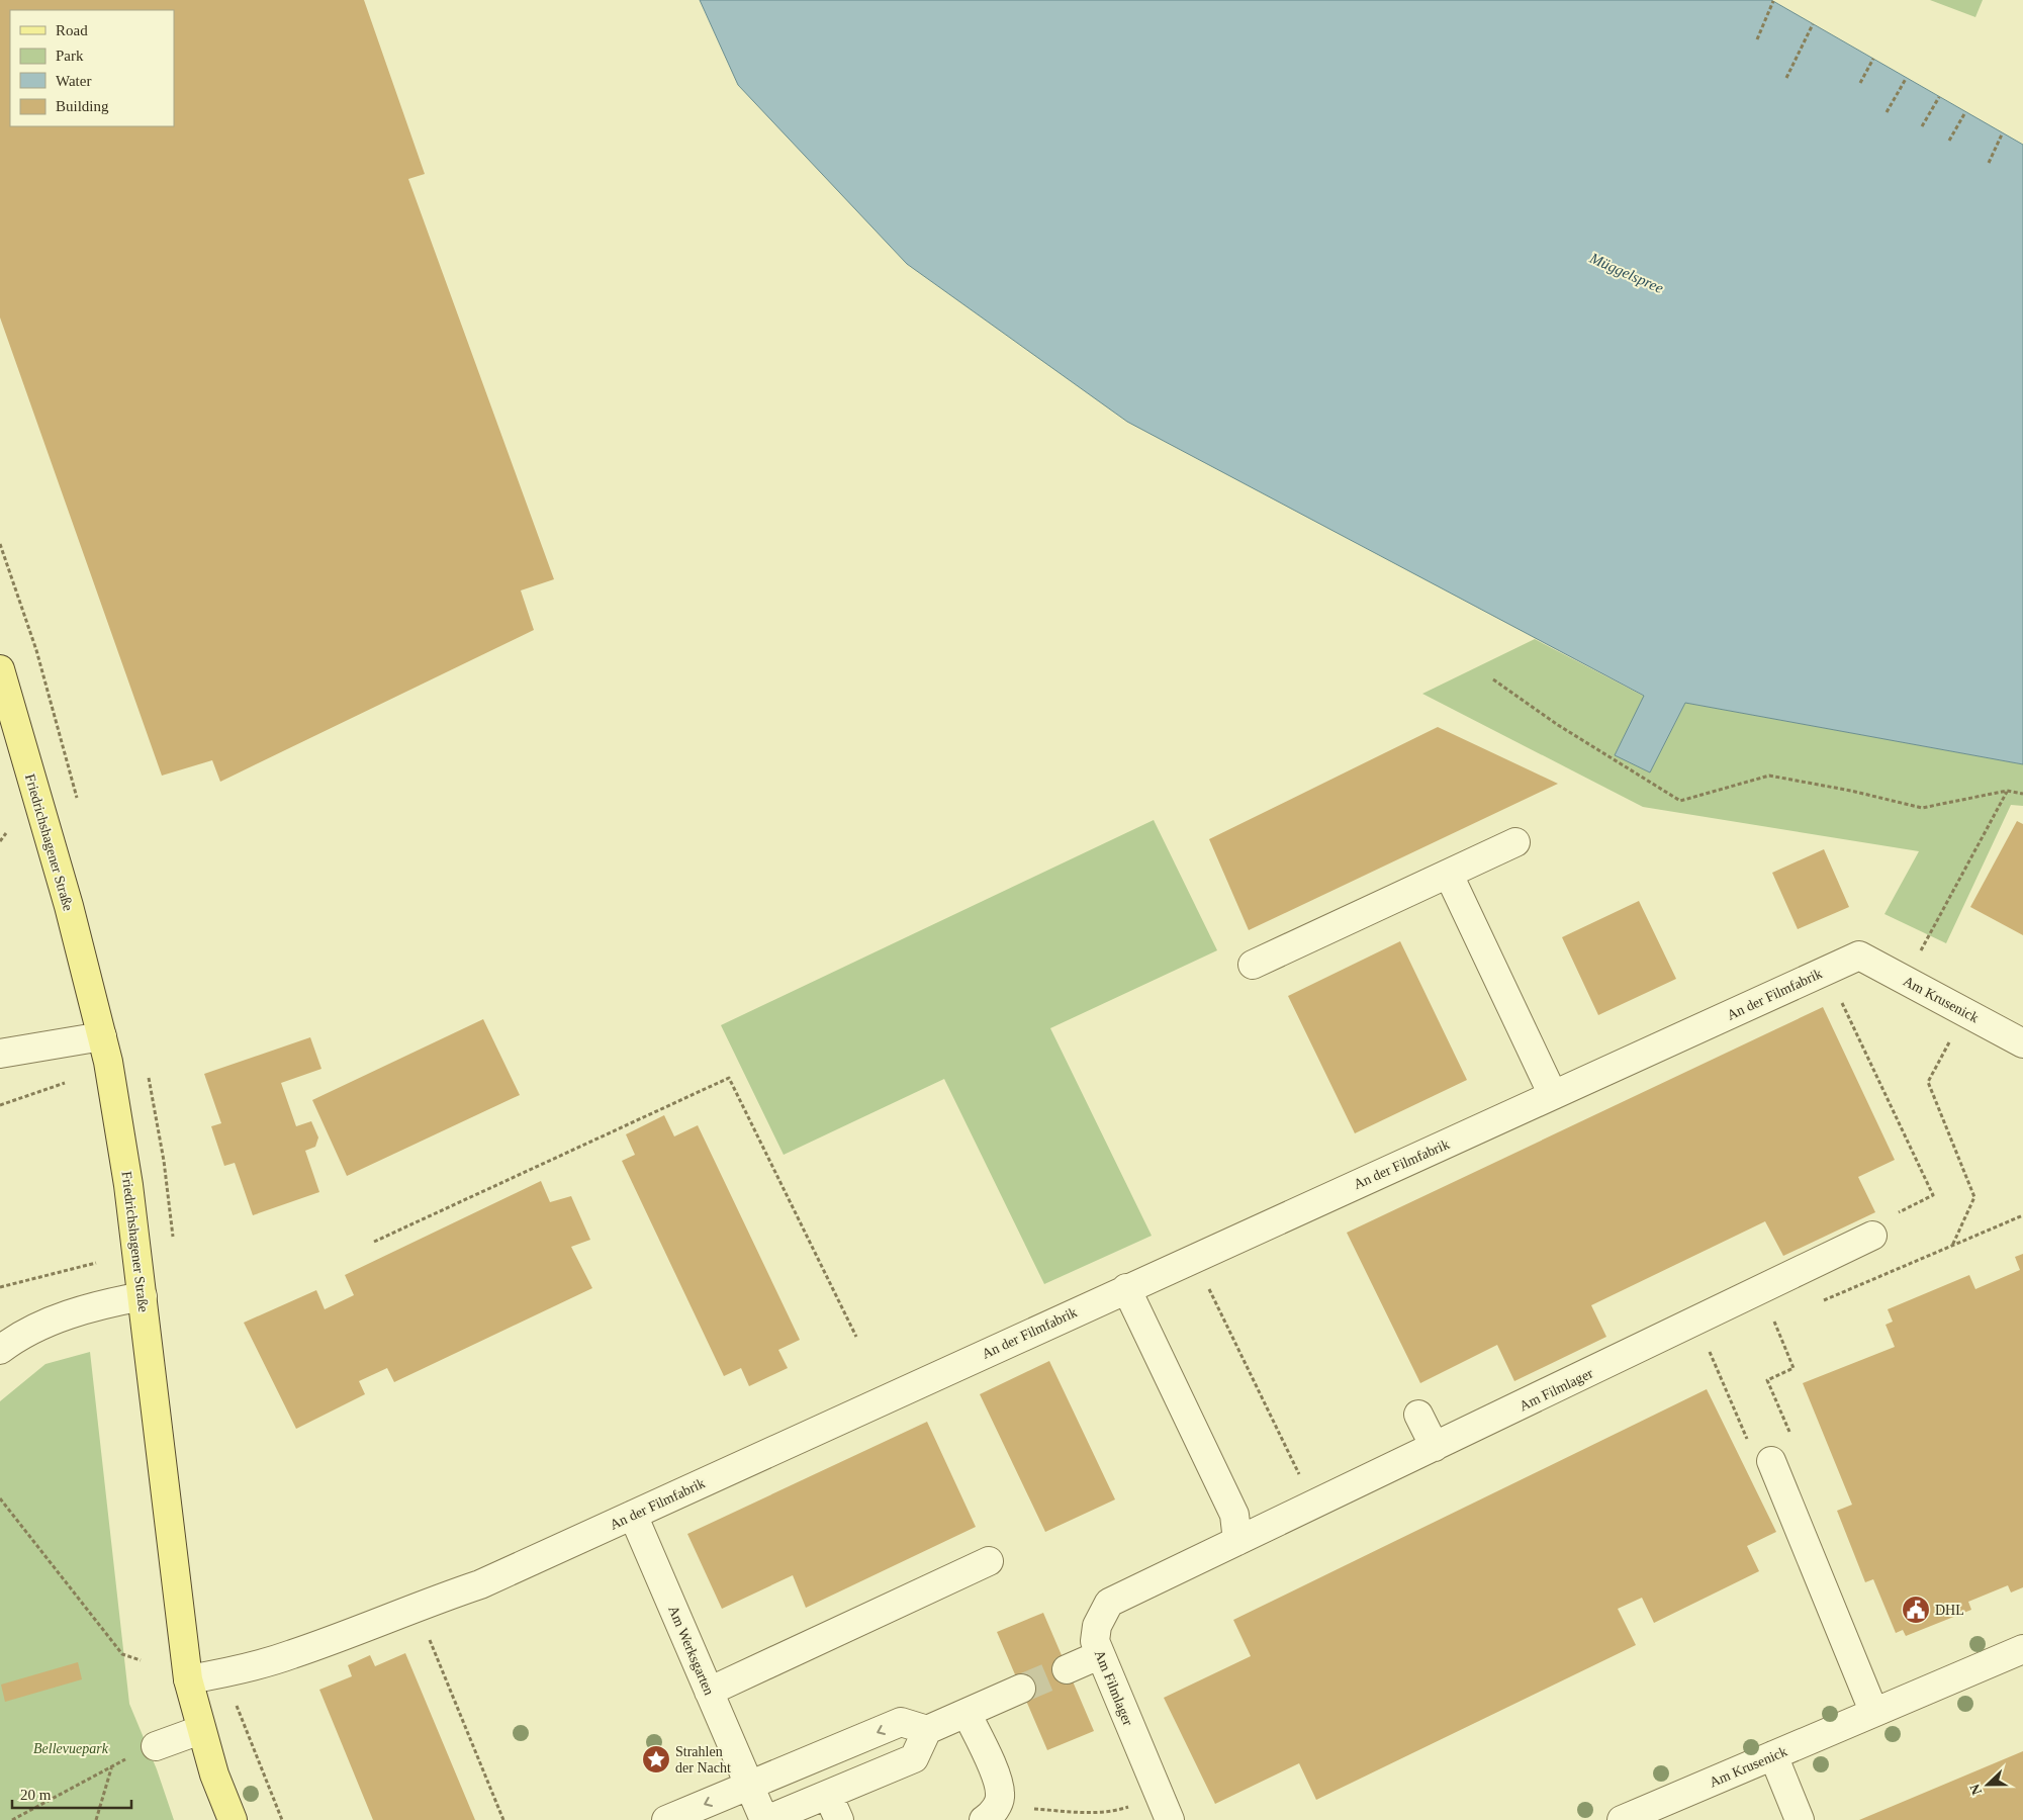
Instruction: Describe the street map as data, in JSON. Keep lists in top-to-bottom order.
{
  "streets": {
    "main road": ["Friedrichshagener Straße"],
    "street": [
      "An der Filmfabrik",
      "Am Krusenick",
      "Am Filmlager",
      "Am Werksgarten"
    ]
  },
  "crossings": [
    ["Friedrichshagener Straße", "An der Filmfabrik"],
    ["An der Filmfabrik", "Am Krusenick"],
    ["An der Filmfabrik", "Am Werksgarten"]
  ],
  "water": ["Müggelspree"],
  "parks": ["Bellevuepark"],
  "places": {
    "public building": ["DHL"],
    "place": ["Strahlen der Nacht"]
  },
  "legend": [
    "Road",
    "Park",
    "Water",
    "Building"
  ],
  "scale_bar": "20 m",
  "north": "left"
}
